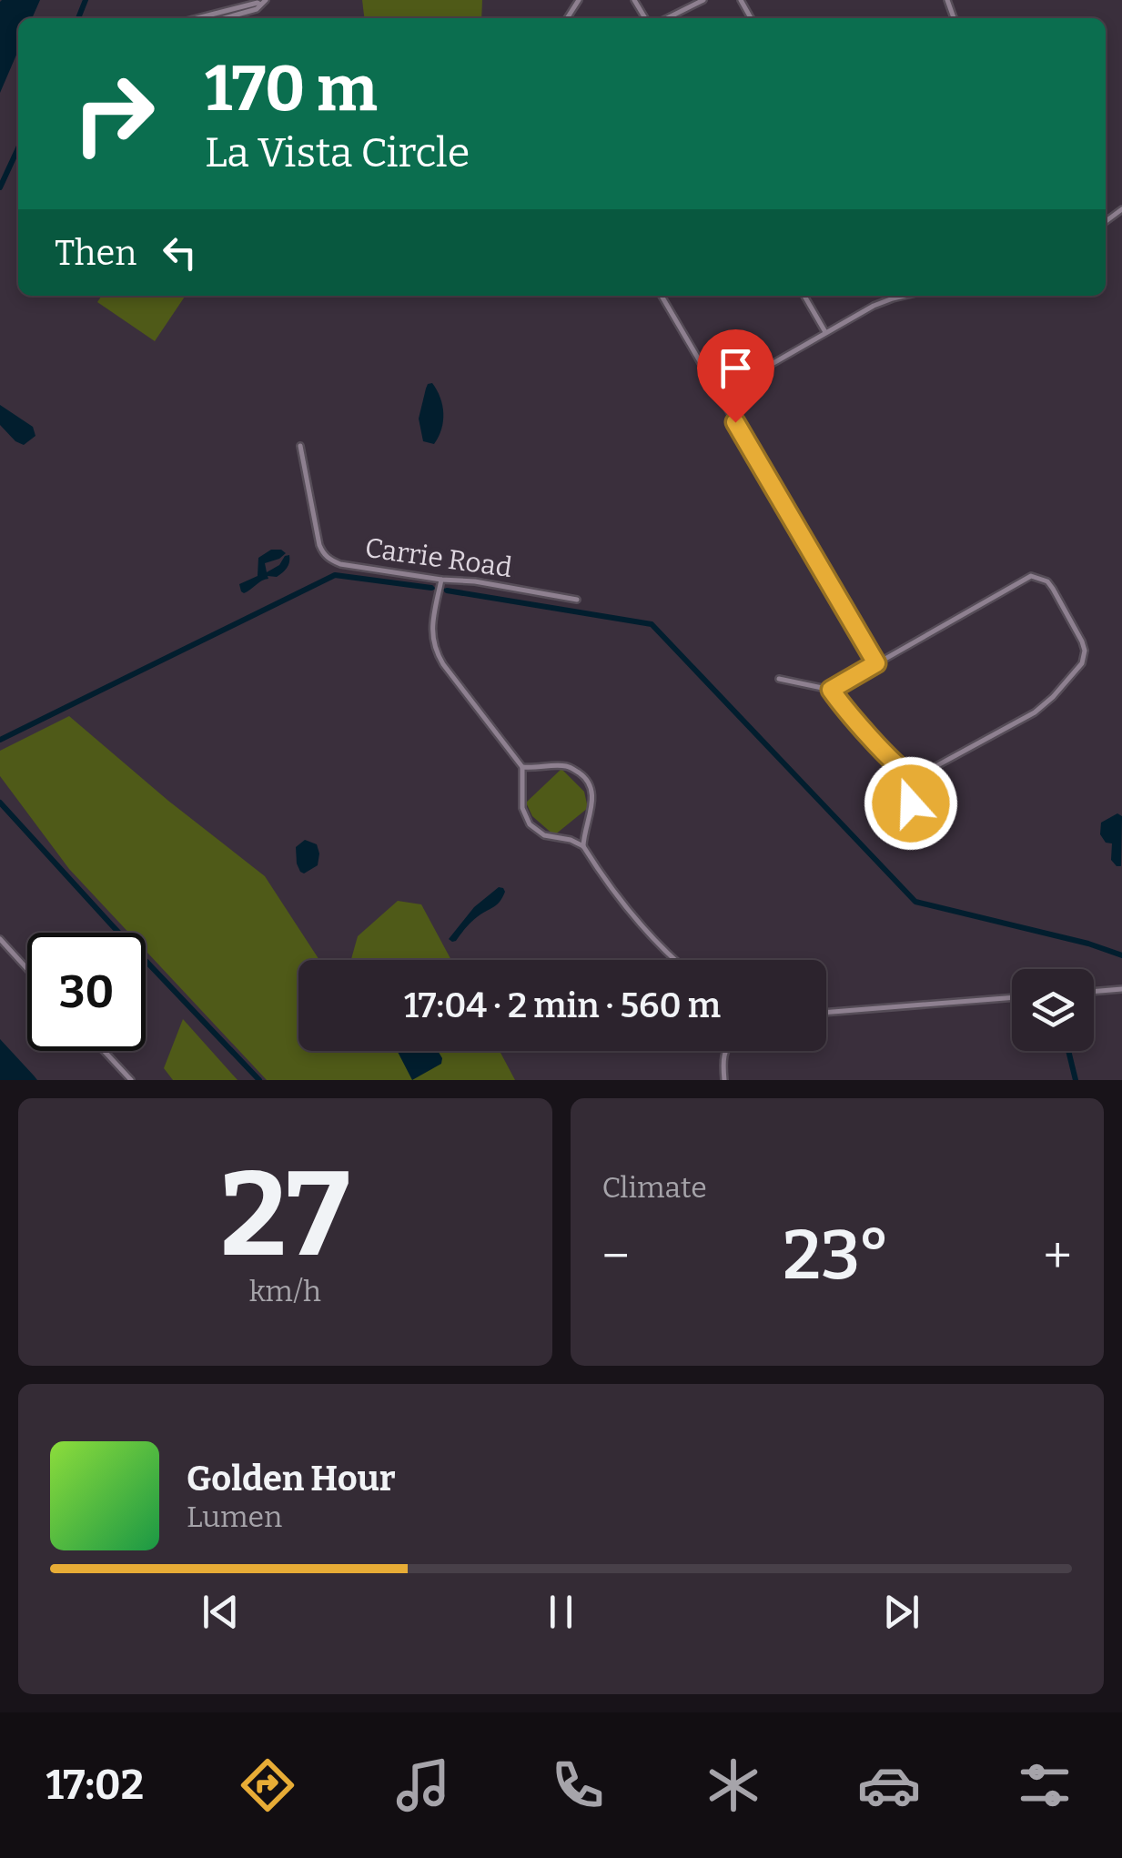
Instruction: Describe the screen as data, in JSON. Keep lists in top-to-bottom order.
{
  "streets": {
    "street": ["Carrie Road"]
  },
  "page": {
    "turn": ["170 m", "La Vista Circle"],
    "then": "Then",
    "limit": "30",
    "trip": "17:04 · 2 min · 560 m",
    "tile": [
      ["27", "km/h"],
      "Climate"
    ],
    "heat": ["−", "23°", "+"],
    "song": ["Golden Hour", "Lumen"],
    "tabs": "17:02"
  }
}
